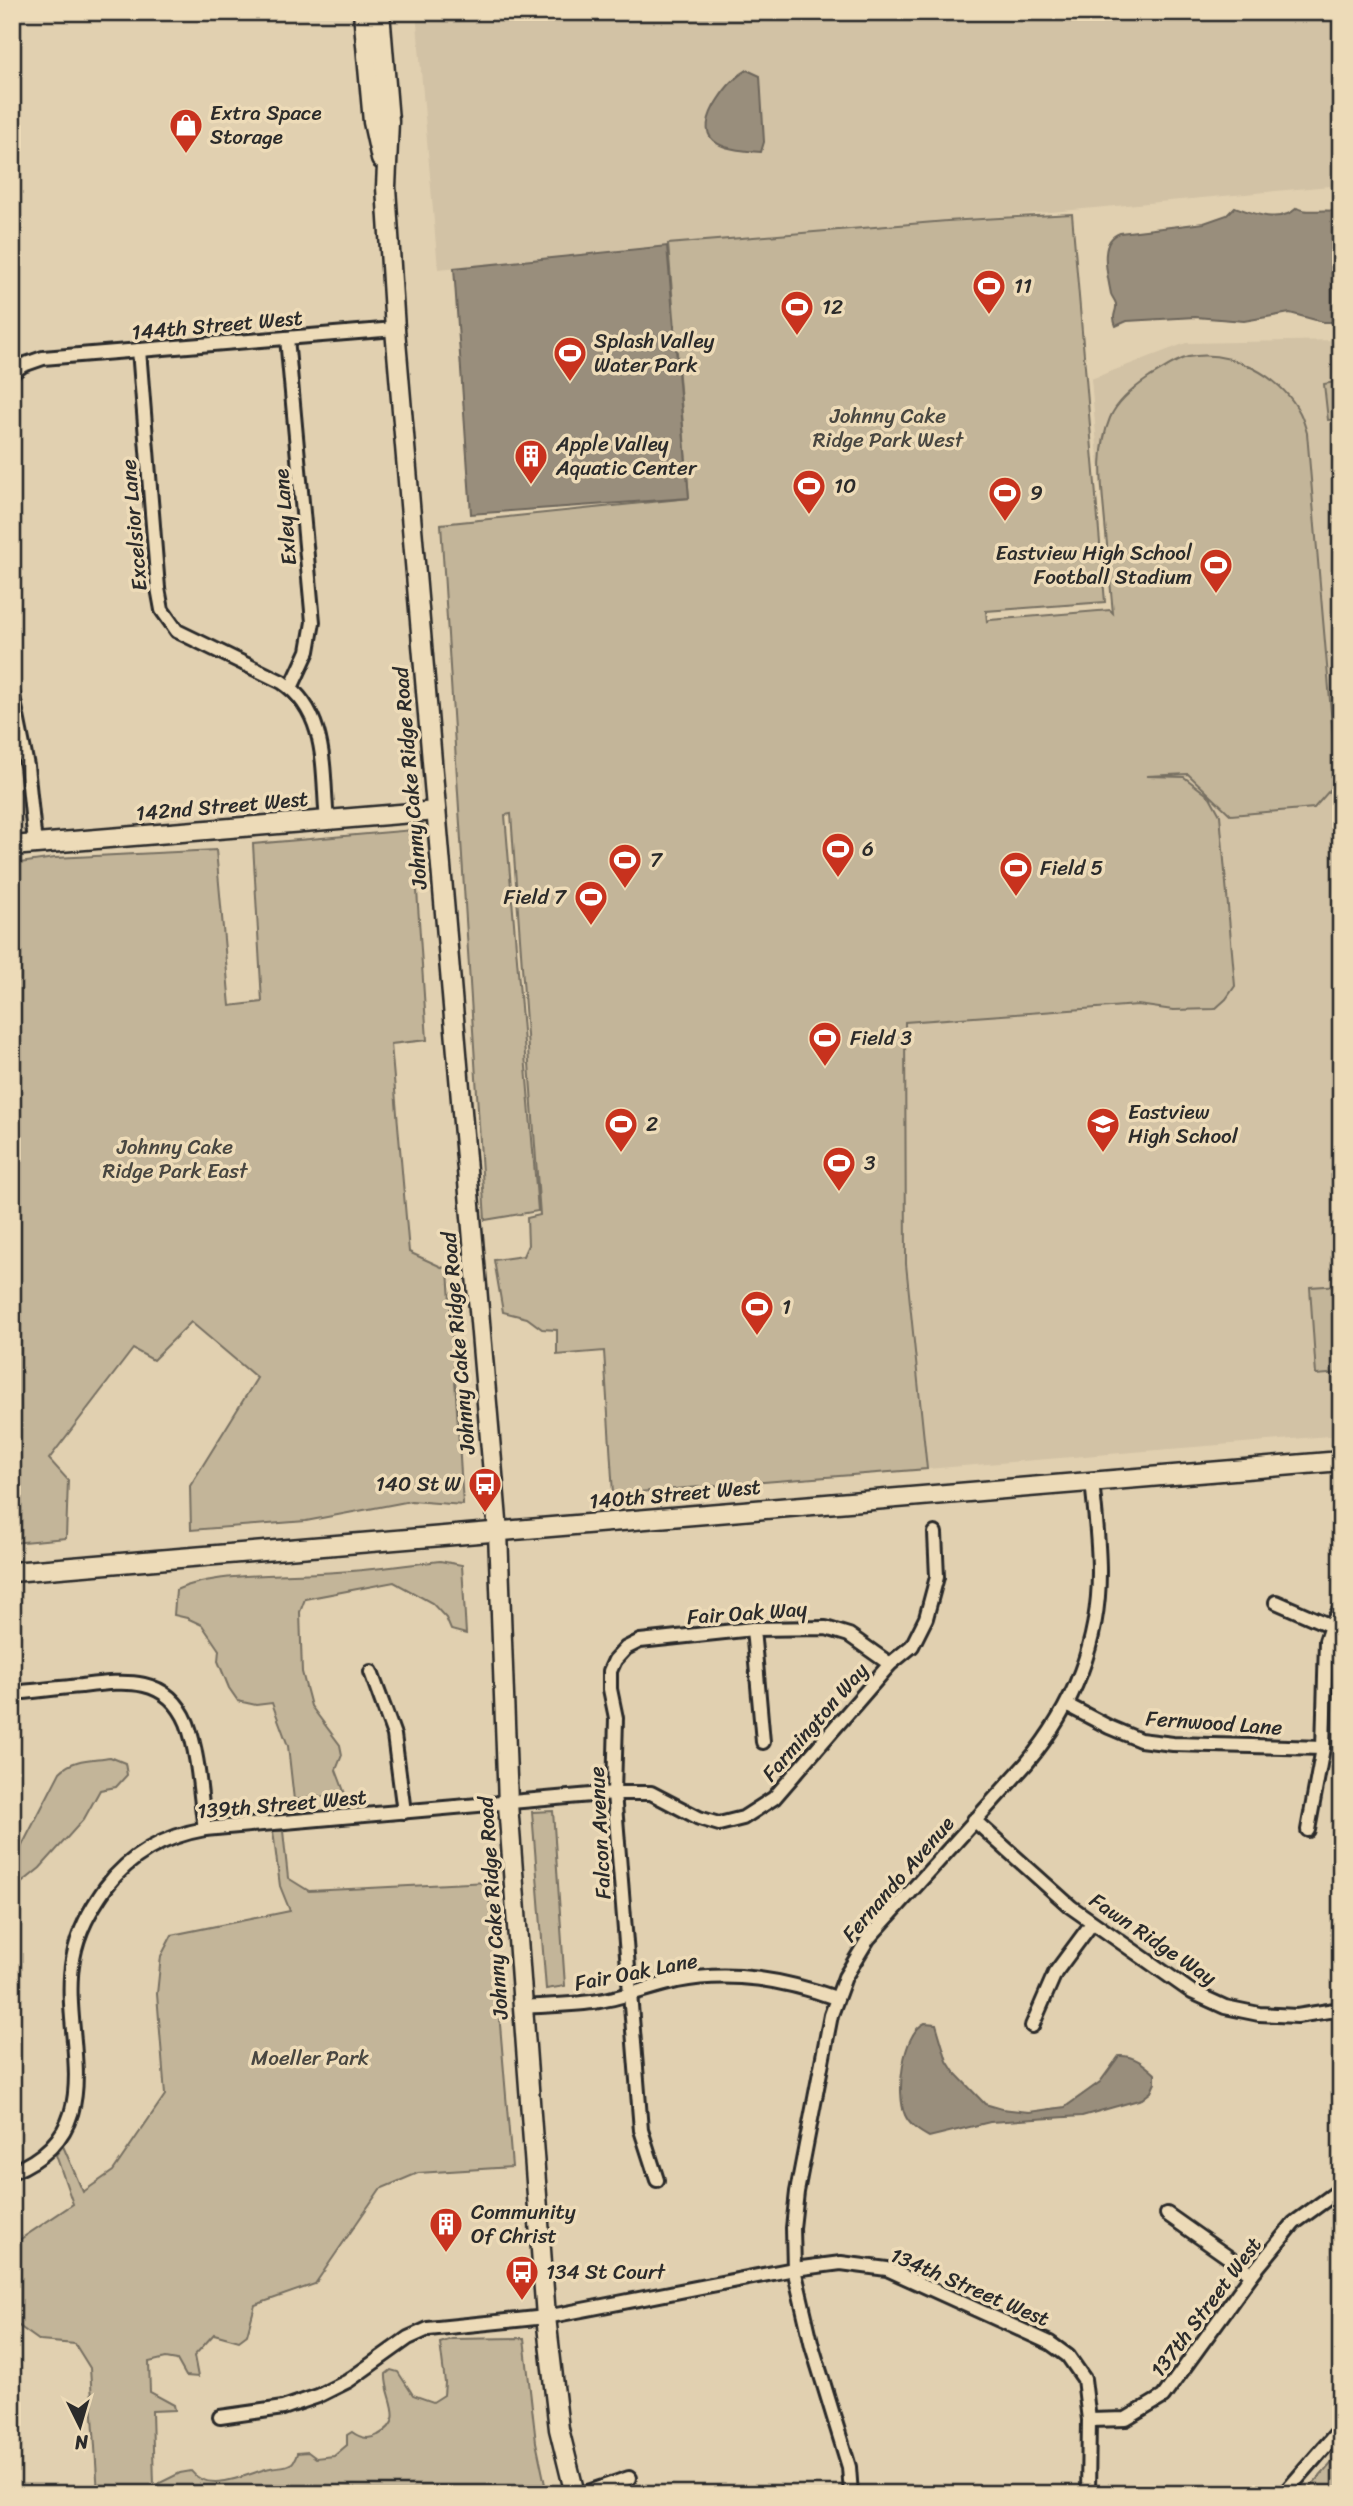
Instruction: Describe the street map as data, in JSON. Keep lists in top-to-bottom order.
{
  "streets": {
    "street": [
      "144th Street West",
      "Exley Lane",
      "Excelsior Lane",
      "Johnny Cake Ridge Road",
      "142nd Street West",
      "140th Street West",
      "Fair Oak Way",
      "Farmington Way",
      "Fernwood Lane",
      "139th Street West",
      "Falcon Avenue",
      "Fernando Avenue",
      "Fawn Ridge Way",
      "Fair Oak Lane",
      "134th Street West",
      "137th Street West"
    ]
  },
  "crossings": [
    ["144th Street West", "Exley Lane"],
    ["144th Street West", "Excelsior Lane"],
    ["144th Street West", "Johnny Cake Ridge Road"],
    ["Exley Lane", "Excelsior Lane"],
    ["Excelsior Lane", "142nd Street West"],
    ["Johnny Cake Ridge Road", "142nd Street West"],
    ["Johnny Cake Ridge Road", "140th Street West"],
    ["Johnny Cake Ridge Road", "Farmington Way"],
    ["Johnny Cake Ridge Road", "139th Street West"],
    ["Johnny Cake Ridge Road", "Fair Oak Lane"],
    ["Johnny Cake Ridge Road", "134th Street West"],
    ["140th Street West", "Fernando Avenue"],
    ["Fair Oak Way", "Farmington Way"],
    ["Fair Oak Way", "Falcon Avenue"],
    ["Farmington Way", "139th Street West"],
    ["Farmington Way", "Falcon Avenue"],
    ["Fernwood Lane", "Fernando Avenue"],
    ["Falcon Avenue", "Fair Oak Lane"],
    ["Fernando Avenue", "Fawn Ridge Way"],
    ["Fernando Avenue", "Fair Oak Lane"],
    ["Fernando Avenue", "134th Street West"],
    ["134th Street West", "137th Street West"]
  ],
  "parks": ["Johnny Cake Ridge Park West", "Johnny Cake Ridge Park East", "Moeller Park"],
  "places": {
    "shop": ["Extra Space Storage"],
    "sports": [
      "11",
      "12",
      "Splash Valley Water Park",
      "10",
      "9",
      "Eastview High School Football Stadium",
      "6",
      "7",
      "Field 5",
      "Field 7",
      "Field 3",
      "2",
      "3",
      "1"
    ],
    "building": ["Apple Valley Aquatic Center", "Community Of Christ"],
    "school or university": ["Eastview High School"],
    "bus stop": ["140 St W", "134 St Court"]
  },
  "north": "bottom"
}
